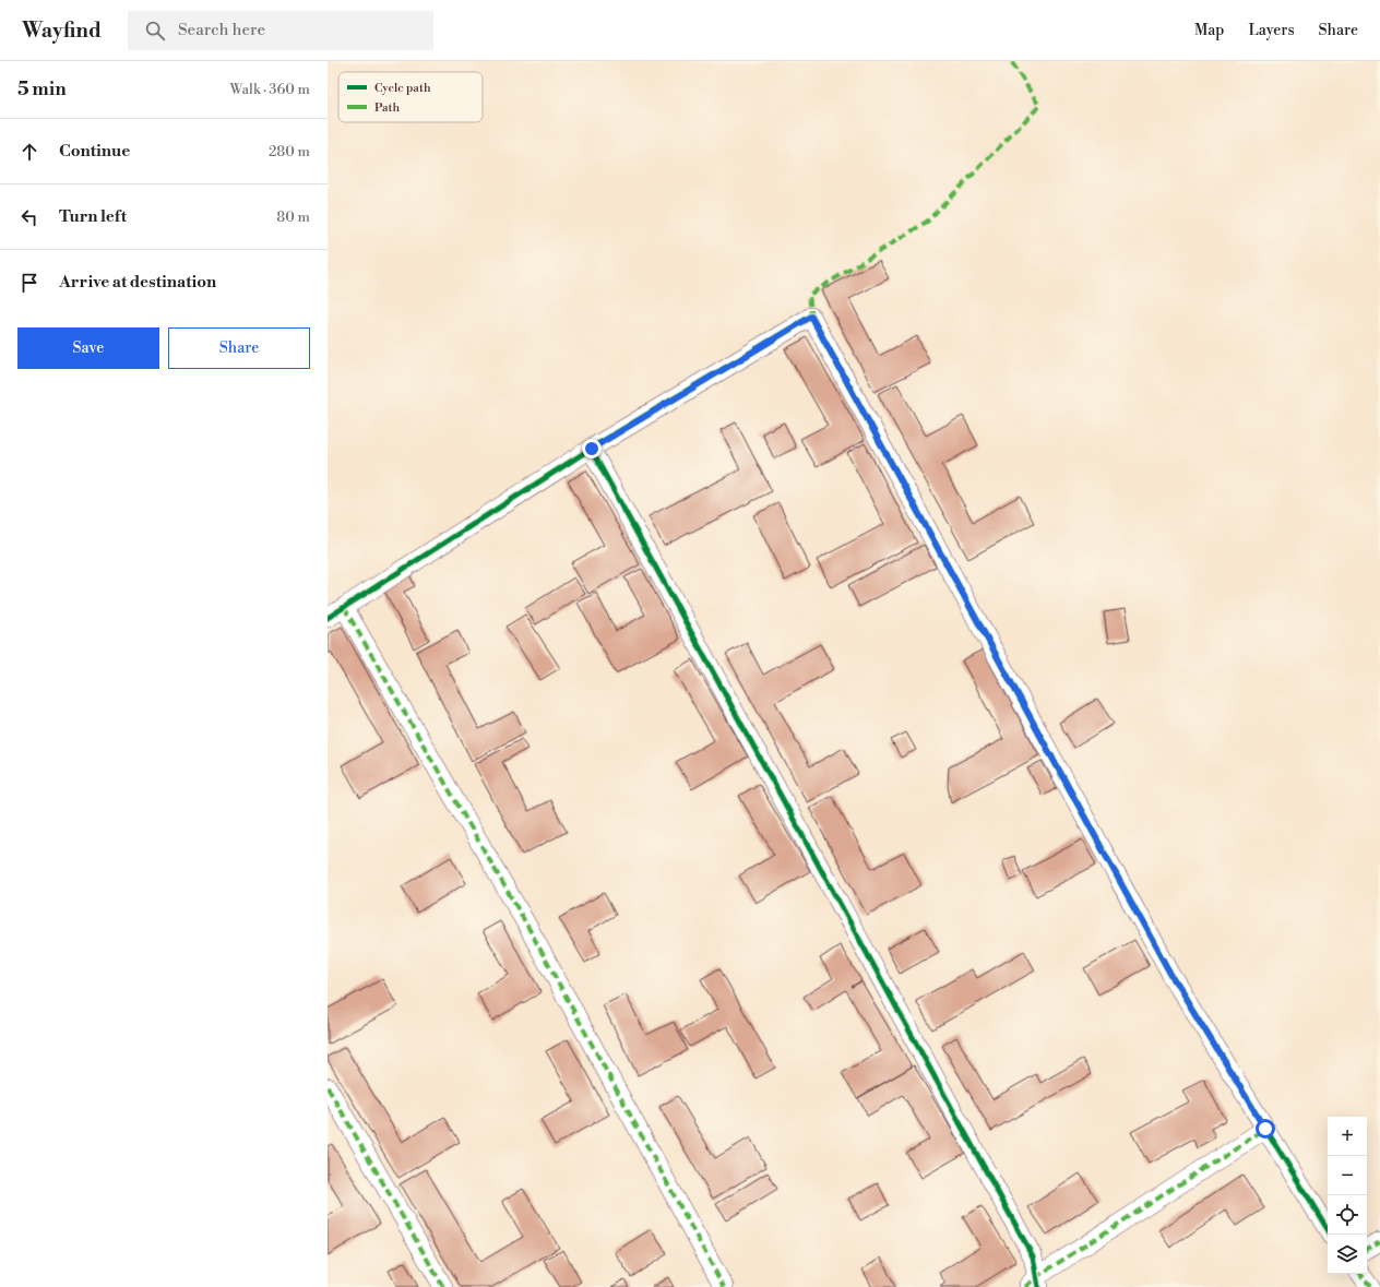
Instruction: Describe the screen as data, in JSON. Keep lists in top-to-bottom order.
{
  "legend": ["Cycle path", "Path"],
  "page": {
    "header": "Wayfind",
    "search": "Search here",
    "nav": ["Map", "Layers", "Share"],
    "heading": ["5 min", "Walk · 360 m"],
    "list": [
      ["Continue", "280 m"],
      ["Turn left", "80 m"],
      "Arrive at destination"
    ],
    "buttons": ["Save", "Share"],
    "map_buttons": ["+", "−"]
  }
}
